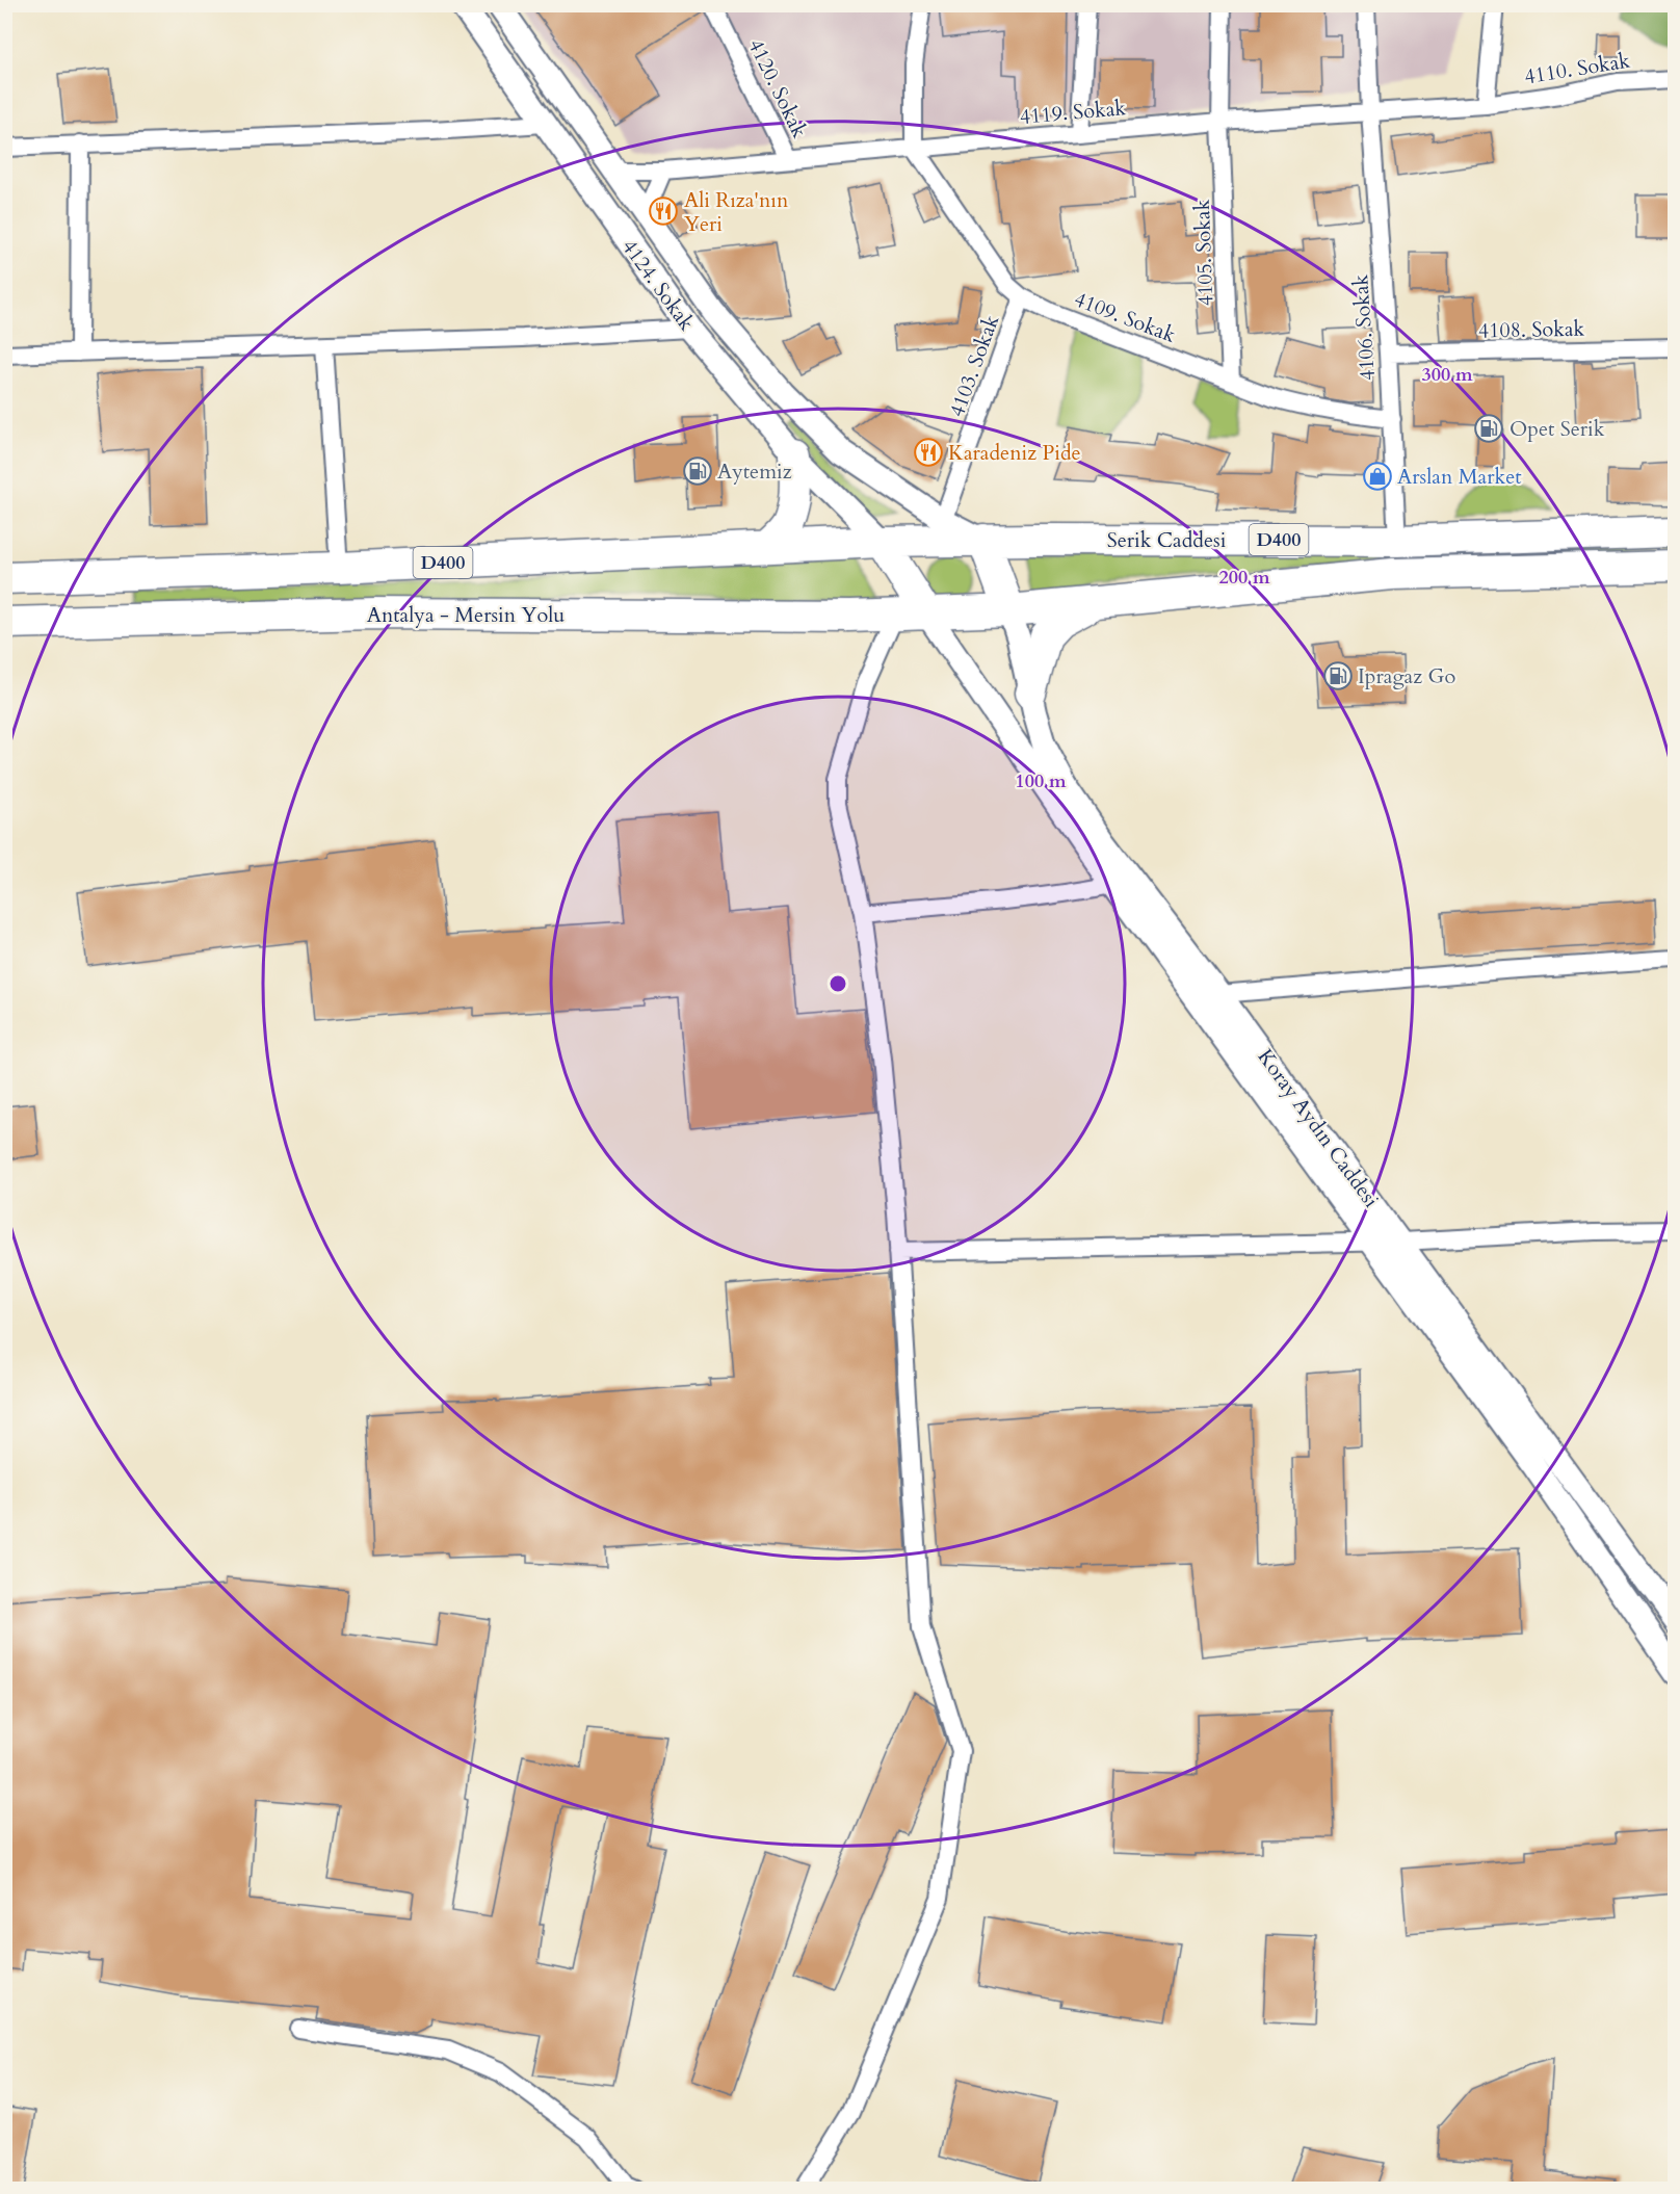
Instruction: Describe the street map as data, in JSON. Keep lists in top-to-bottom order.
{
  "streets": {
    "highway": ["Serik Caddesi", "D400", "Antalya - Mersin Yolu"],
    "main road": ["4124. Sokak", "Koray Aydın Caddesi"],
    "street": [
      "4110. Sokak",
      "4120. Sokak",
      "4119. Sokak",
      "4105. Sokak",
      "4109. Sokak",
      "4106. Sokak",
      "4108. Sokak",
      "4103. Sokak"
    ]
  },
  "crossings": [
    ["4110. Sokak", "4119. Sokak"],
    ["4120. Sokak", "4119. Sokak"],
    ["4119. Sokak", "4105. Sokak"],
    ["4119. Sokak", "4109. Sokak"],
    ["4119. Sokak", "4106. Sokak"],
    ["4105. Sokak", "4109. Sokak"],
    ["4124. Sokak", "Serik Caddesi"],
    ["4124. Sokak", "D400"],
    ["4109. Sokak", "4106. Sokak"],
    ["4109. Sokak", "4103. Sokak"],
    ["4106. Sokak", "4108. Sokak"],
    ["4106. Sokak", "Serik Caddesi"],
    ["Serik Caddesi", "D400"],
    ["D400", "Antalya - Mersin Yolu"],
    ["D400", "Koray Aydın Caddesi"]
  ],
  "places": {
    "restaurant": ["Ali Rıza'nın Yeri", "Karadeniz Pide"],
    "fuel station": ["Opet Serik", "Aytemiz", "Ipragaz Go"],
    "shop": ["Arslan Market"]
  },
  "rings": ["300 m", "200 m", "100 m"]
}
